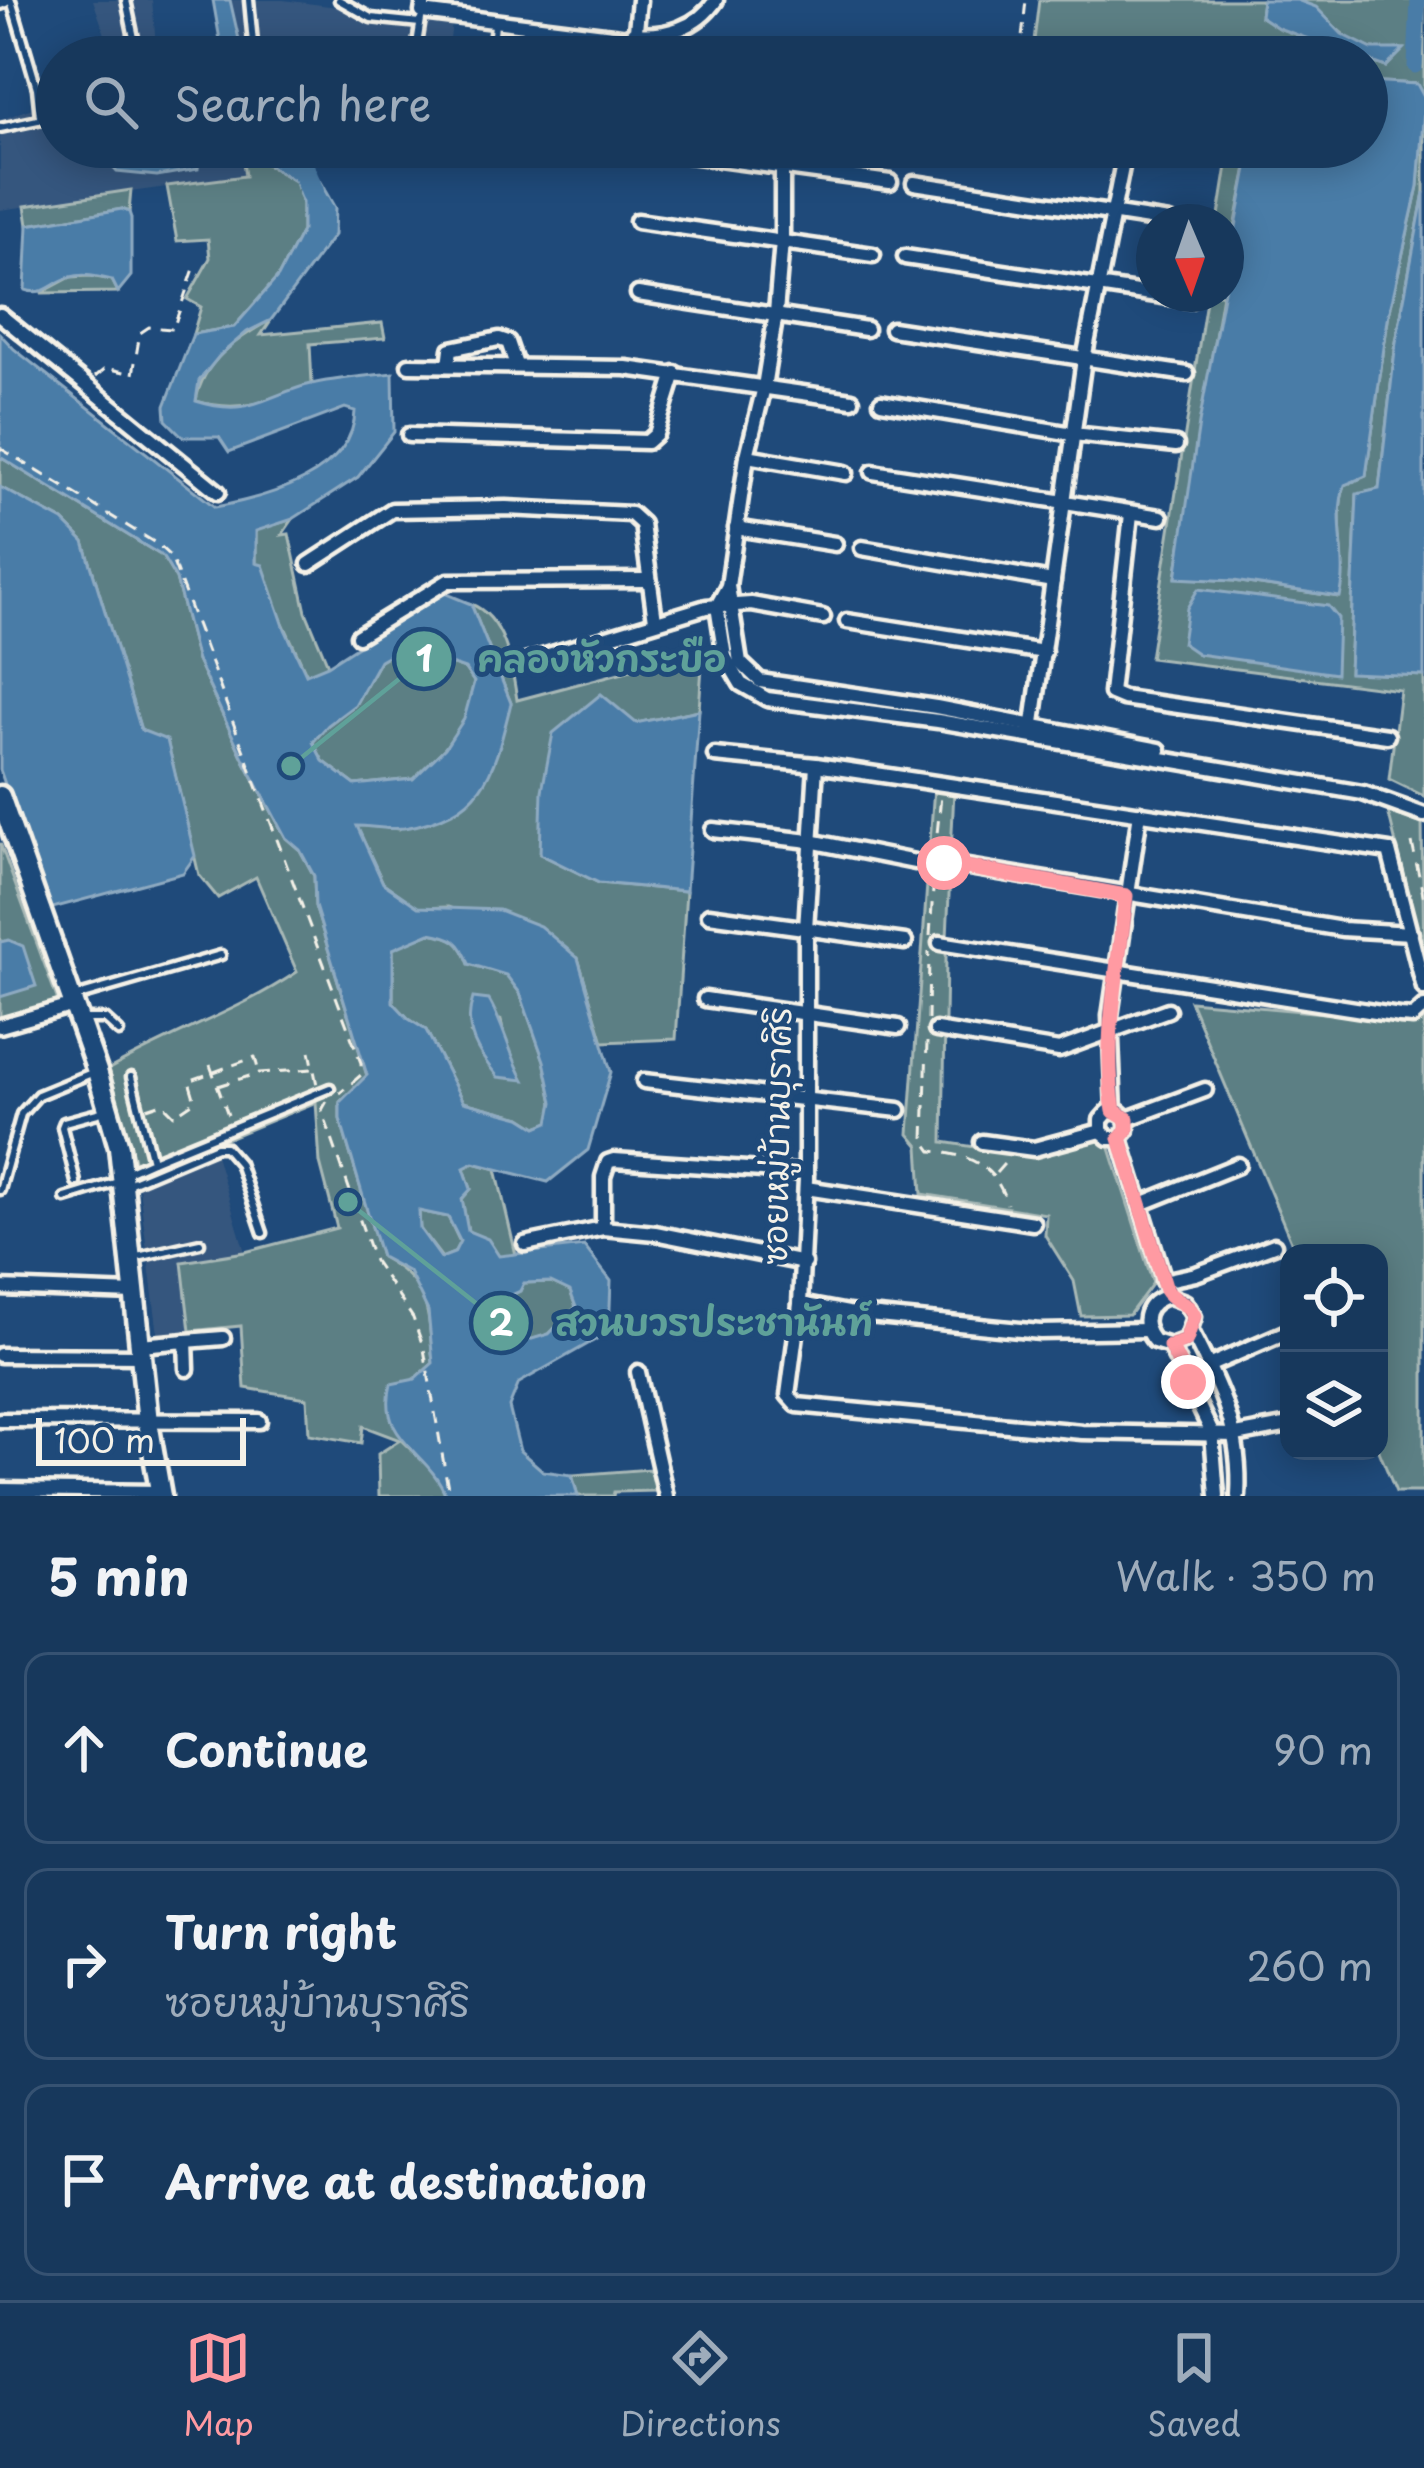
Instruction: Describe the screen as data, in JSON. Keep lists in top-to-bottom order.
{
  "streets": {
    "street": ["ซอยหมู่บ้านบุราศิริ"]
  },
  "places": ["คลองหัวกระบือ", "สวนบวรประชานันท์"],
  "scale_bar": "100 m",
  "north": "bottom",
  "page": {
    "search": "Search here",
    "scale": "100 m",
    "heading": ["5 min", "Walk · 350 m"],
    "list": [
      ["Continue", "90 m"],
      ["Turn right", "ซอยหมู่บ้านบุราศิริ", "260 m"],
      "Arrive at destination"
    ],
    "nav": ["Map", "Directions", "Saved"]
  }
}
